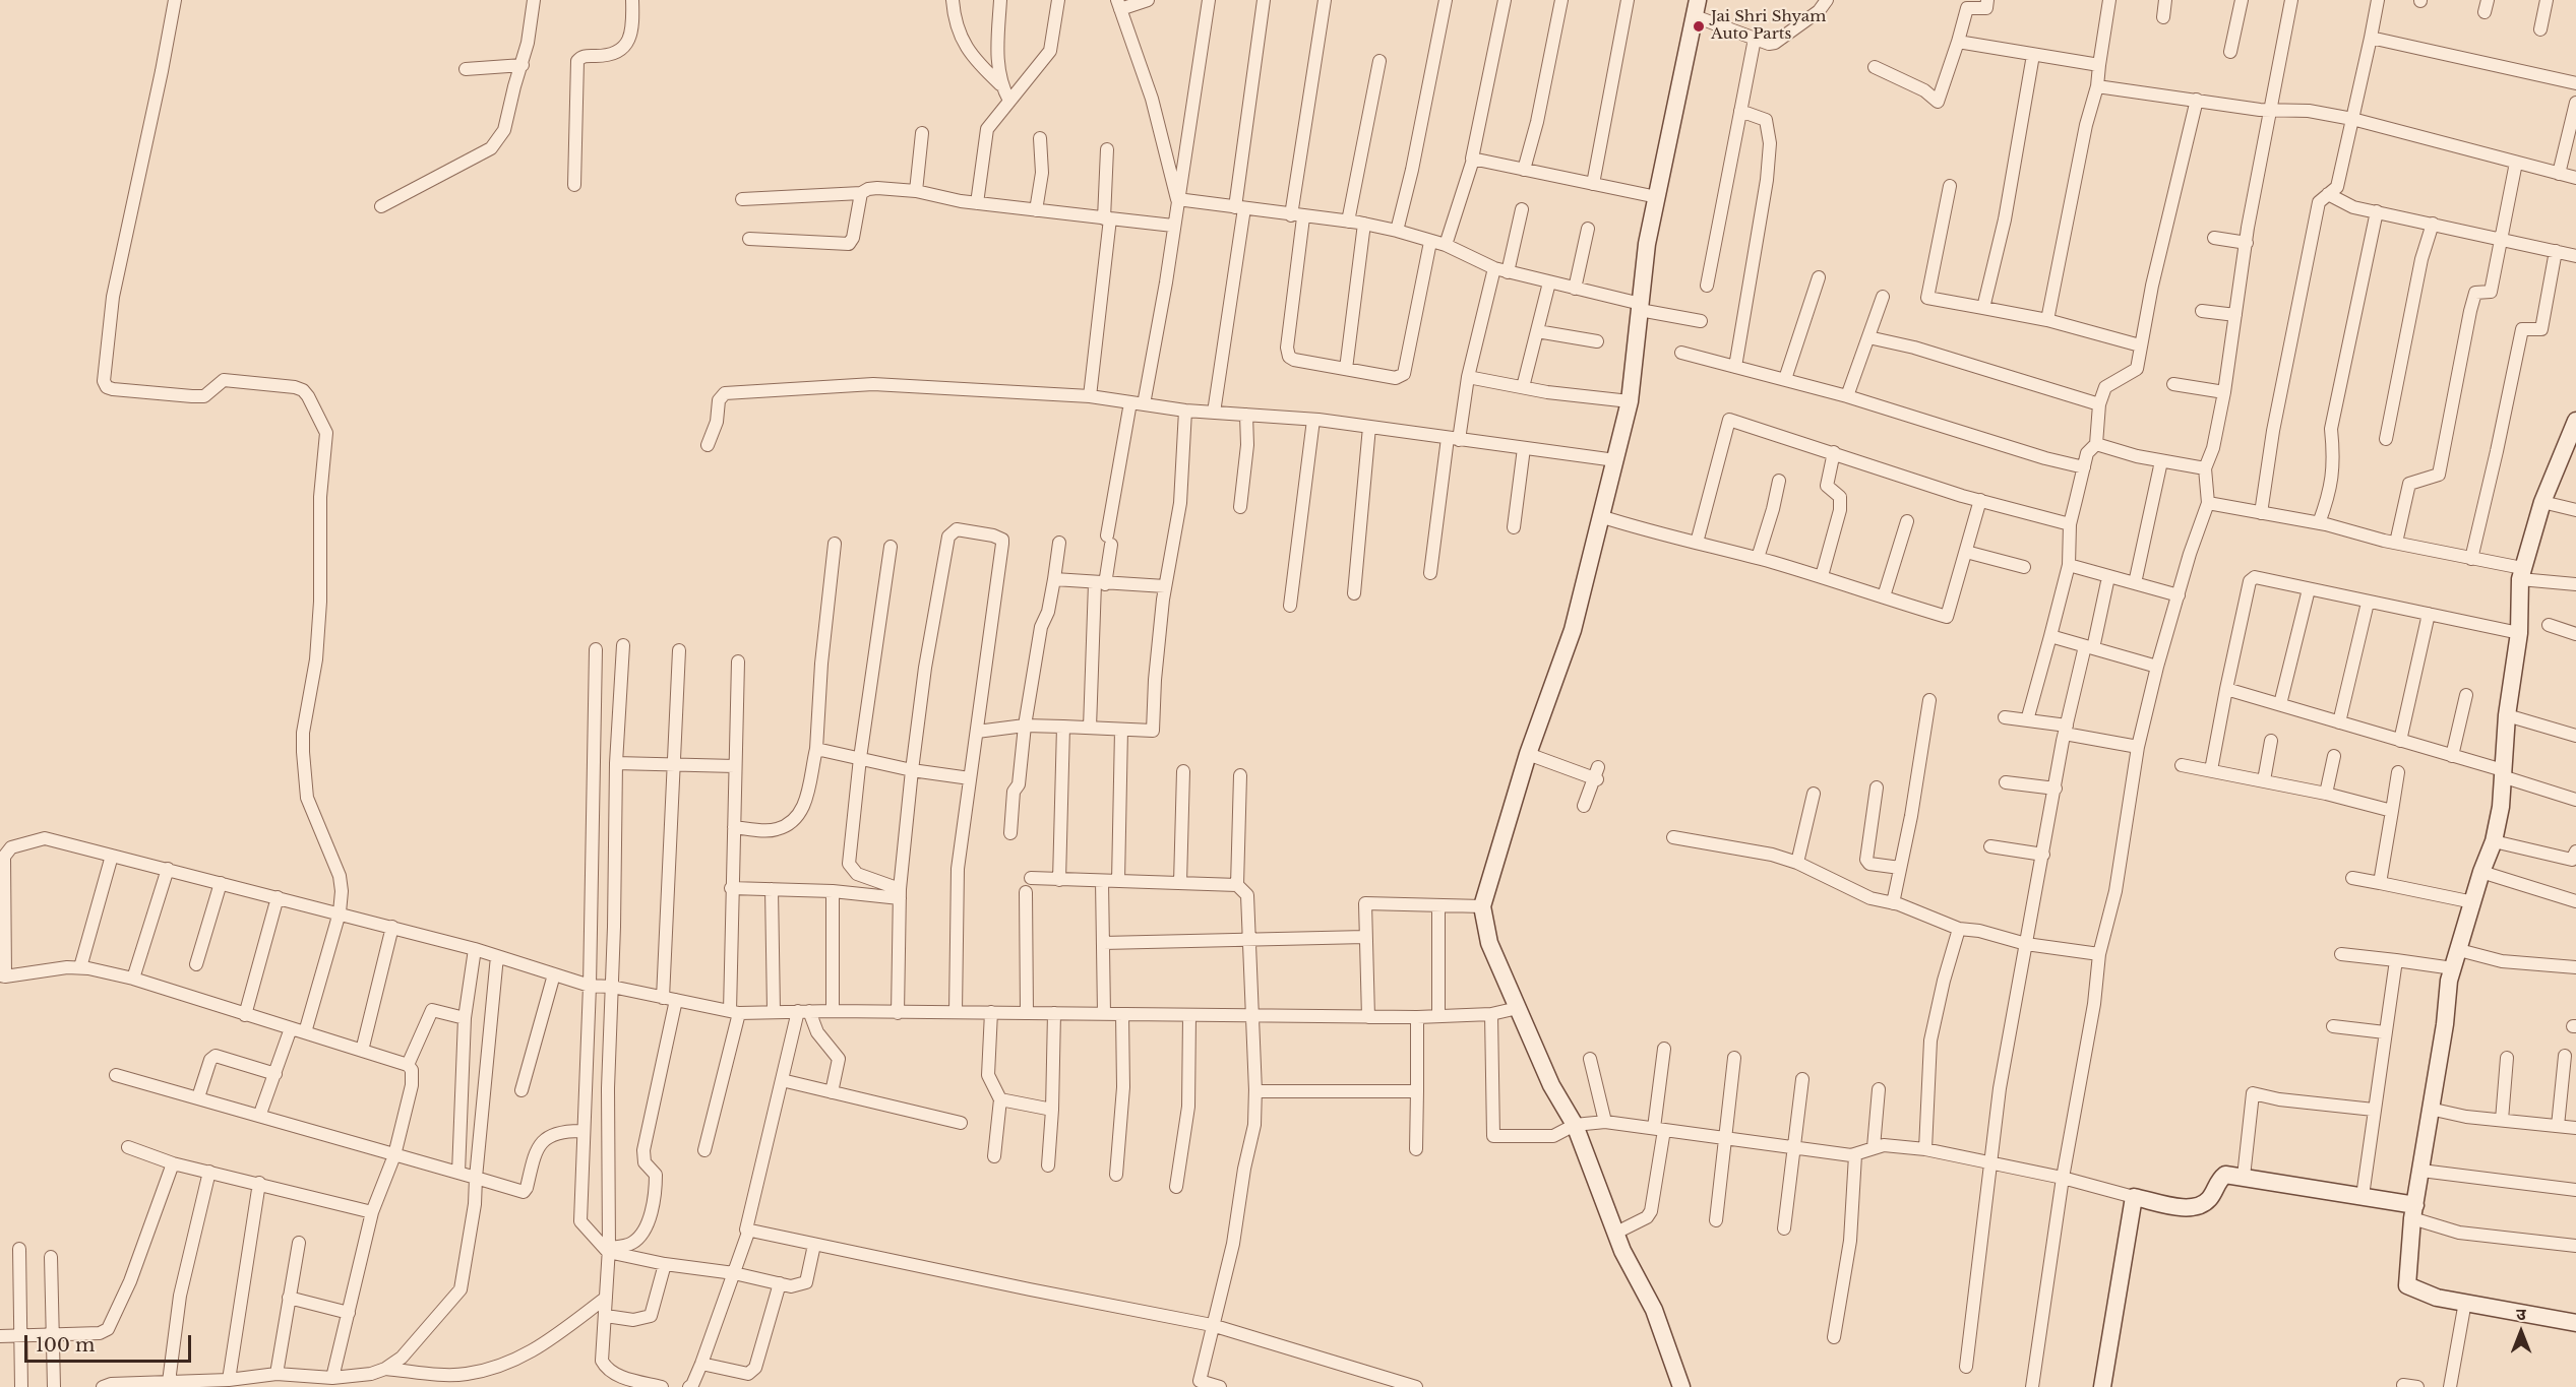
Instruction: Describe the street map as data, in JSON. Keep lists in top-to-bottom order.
{
  "places": ["Jai Shri Shyam Auto Parts"],
  "scale_bar": "100 m",
  "north": "top"
}
